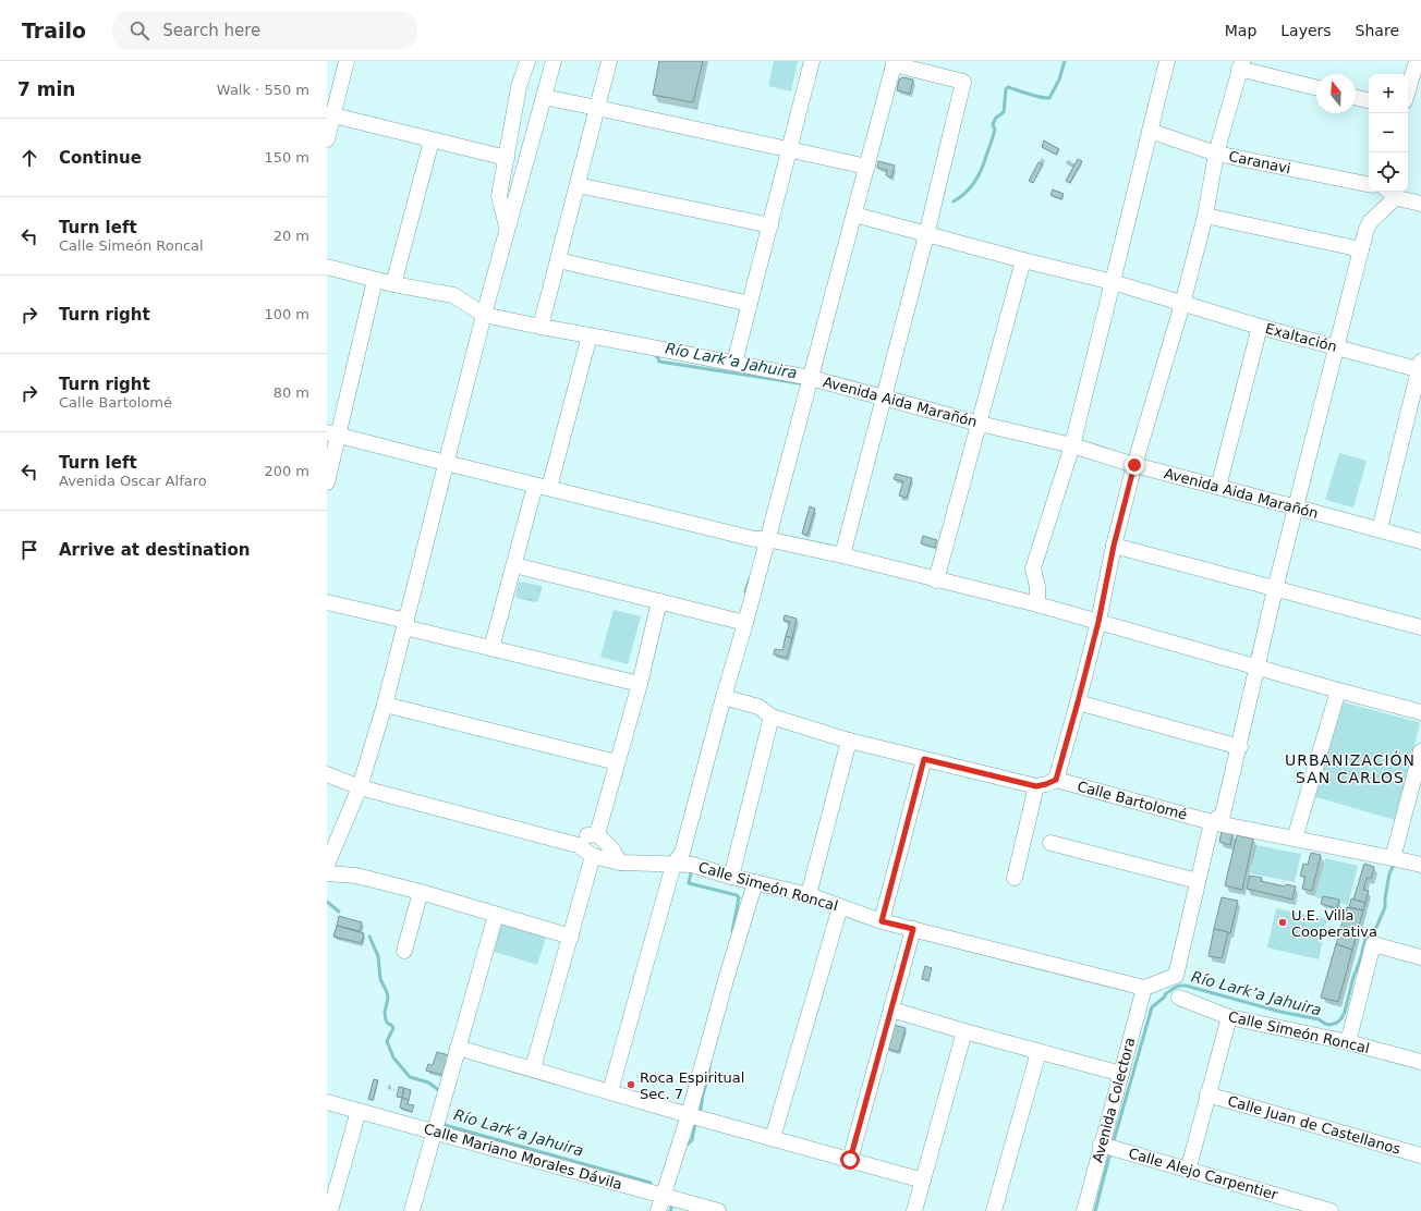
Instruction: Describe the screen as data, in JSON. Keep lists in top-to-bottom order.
{
  "streets": {
    "street": [
      "Caranavi",
      "Exaltación",
      "Avenida Aida Marañón",
      "Calle Bartolomé",
      "Calle Simeón Roncal",
      "Avenida Colectora",
      "Calle Juan de Castellanos",
      "Calle Mariano Morales Dávila",
      "Calle Alejo Carpentier"
    ]
  },
  "crossings": [
    ["Calle Simeón Roncal", "Avenida Colectora"],
    ["Avenida Colectora", "Calle Alejo Carpentier"]
  ],
  "districts": ["URBANIZACIÓN SAN CARLOS"],
  "water": ["Río Lark’a Jahuira"],
  "places": ["U.E. Villa Cooperativa", "Roca Espiritual Sec. 7"],
  "north": "top",
  "page": {
    "header": "Trailo",
    "search": "Search here",
    "nav": ["Map", "Layers", "Share"],
    "heading": ["7 min", "Walk · 550 m"],
    "map_buttons": ["+", "−"],
    "list": [
      ["Continue", "150 m"],
      ["Turn left", "Calle Simeón Roncal", "20 m"],
      ["Turn right", "100 m"],
      ["Turn right", "Calle Bartolomé", "80 m"],
      ["Turn left", "Avenida Oscar Alfaro", "200 m"],
      "Arrive at destination"
    ]
  }
}
